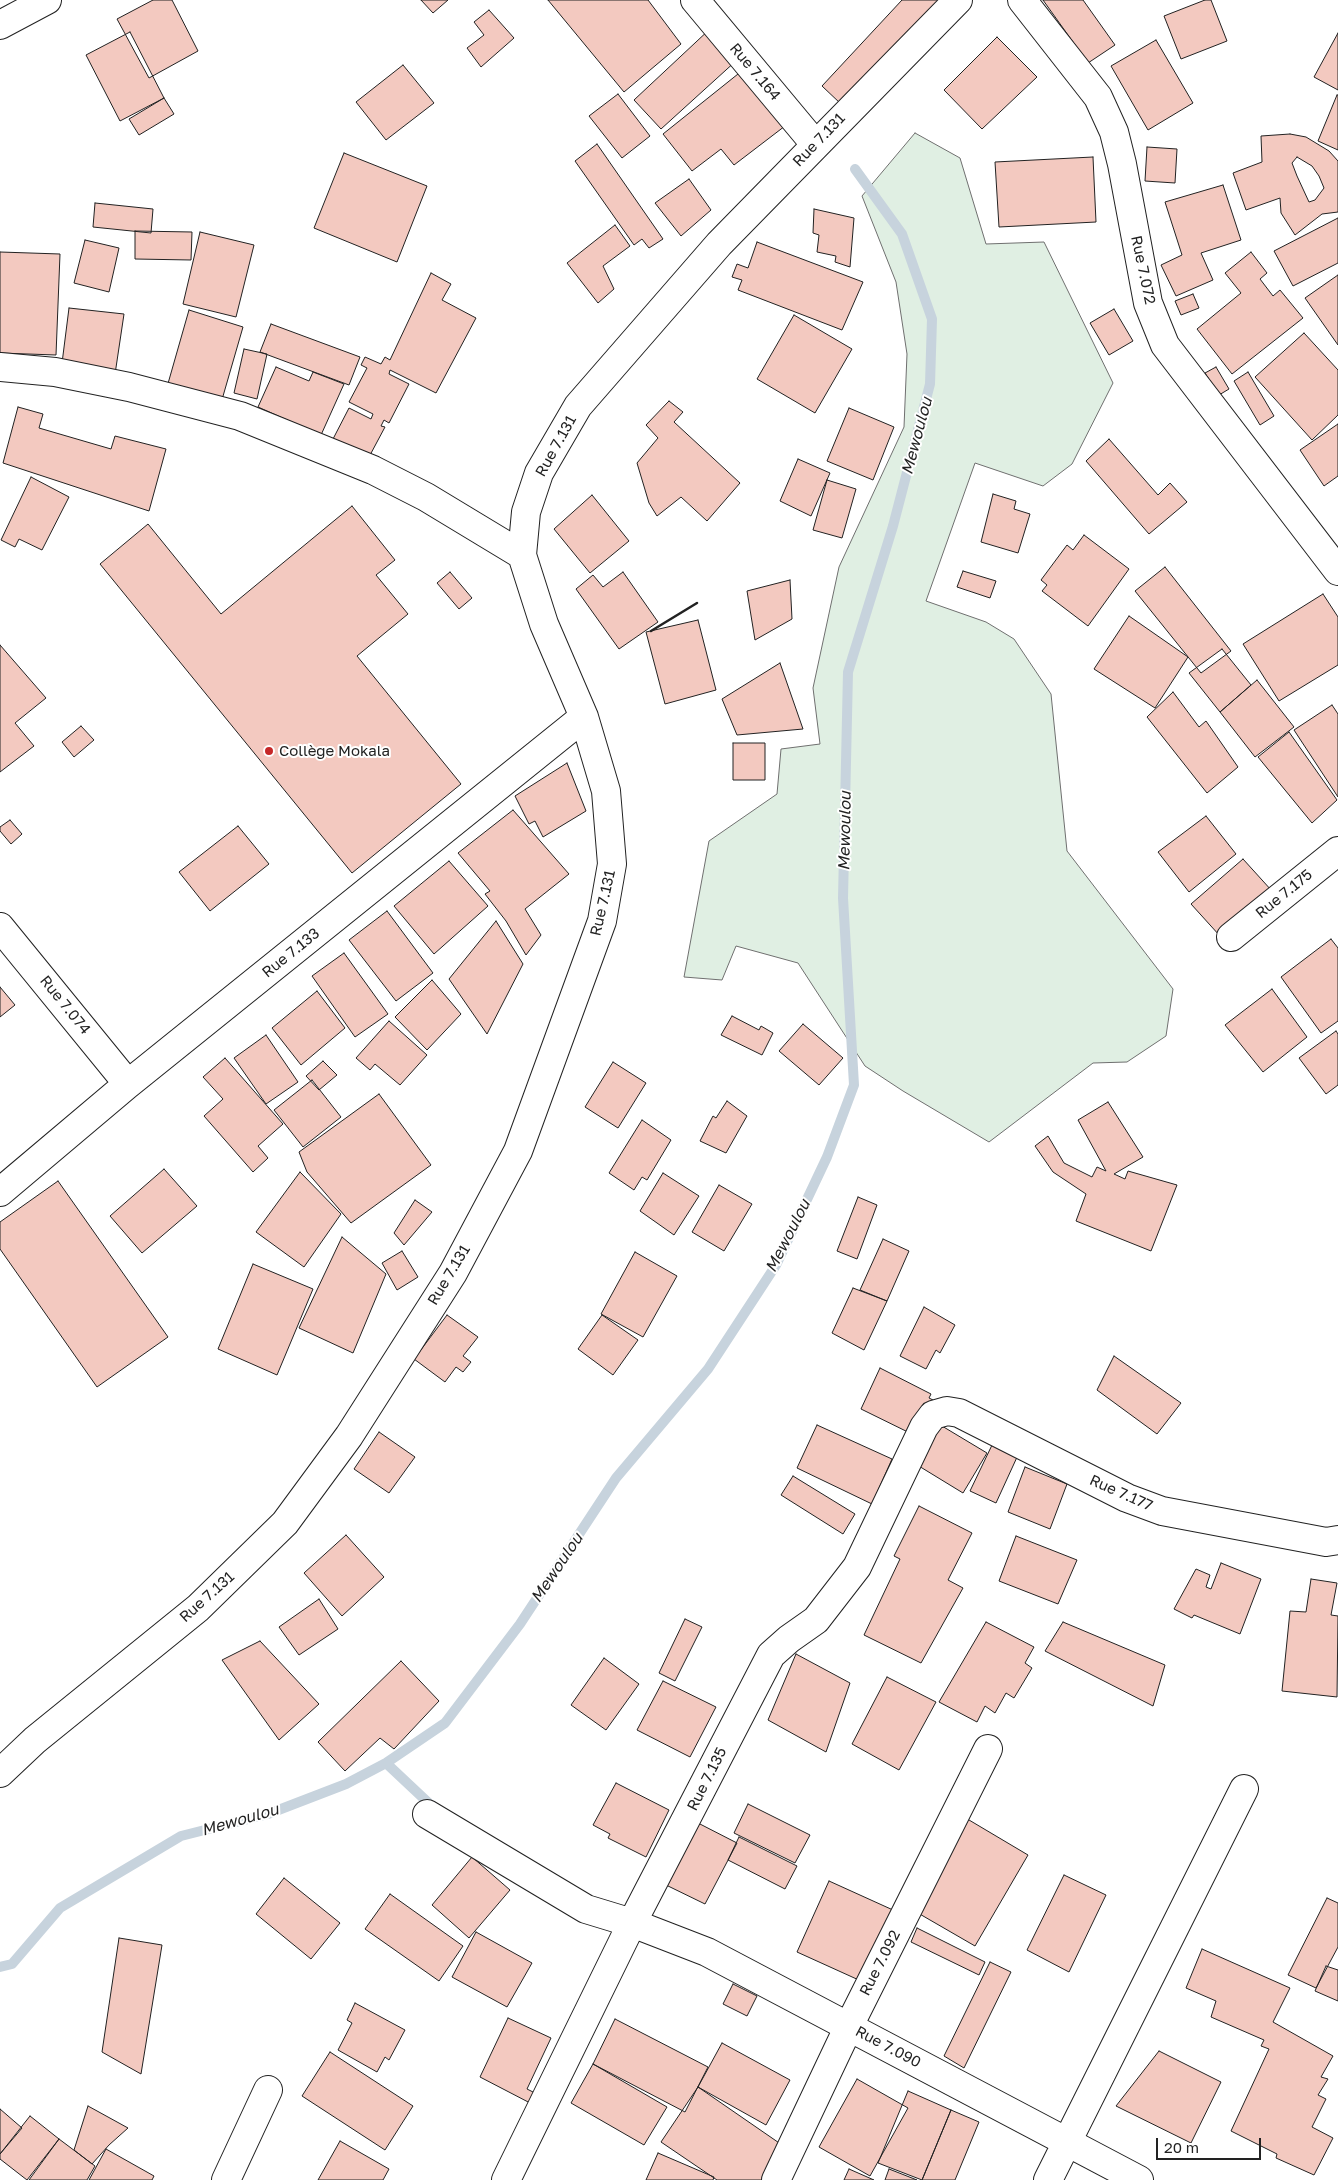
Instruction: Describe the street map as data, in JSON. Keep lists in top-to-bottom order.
{
  "streets": {
    "street": [
      "Rue 7.164",
      "Rue 7.131",
      "Rue 7.072",
      "Rue 7.175",
      "Rue 7.133",
      "Rue 7.074",
      "Rue 7.177",
      "Rue 7.135",
      "Rue 7.092",
      "Rue 7.090"
    ]
  },
  "crossings": [
    ["Rue 7.164", "Rue 7.131"],
    ["Rue 7.131", "Rue 7.133"],
    ["Rue 7.133", "Rue 7.074"],
    ["Rue 7.177", "Rue 7.135"],
    ["Rue 7.135", "Rue 7.090"],
    ["Rue 7.092", "Rue 7.090"]
  ],
  "water": ["Mewoulou"],
  "places": ["Collège Mokala"],
  "scale_bar": "20 m"
}
